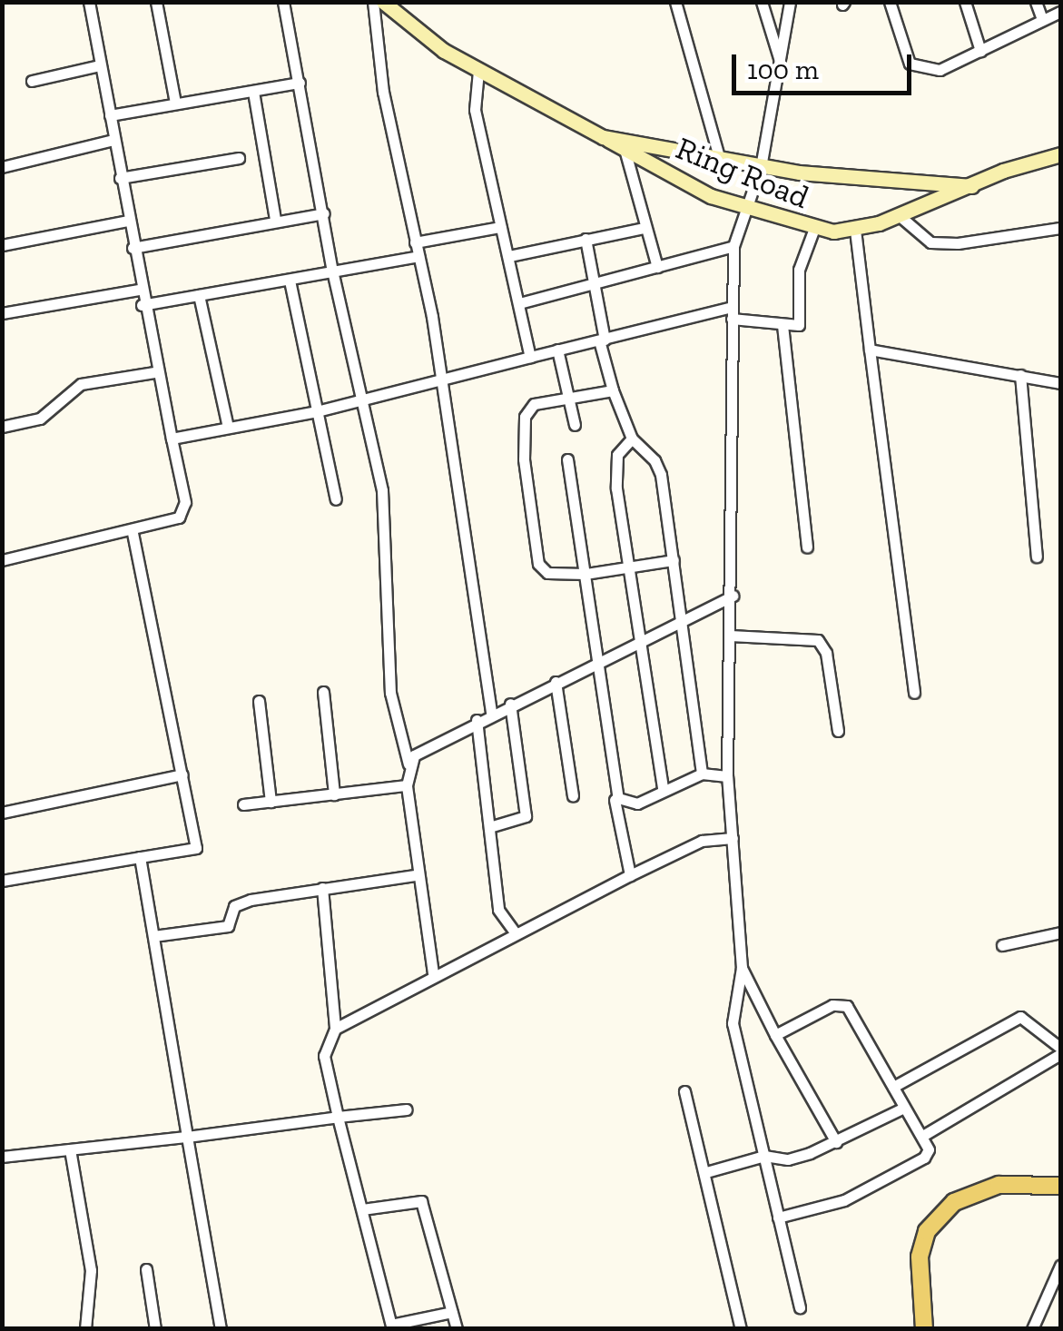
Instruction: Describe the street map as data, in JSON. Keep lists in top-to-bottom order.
{
  "streets": {
    "main road": ["Ring Road"]
  },
  "scale_bar": "100 m"
}
